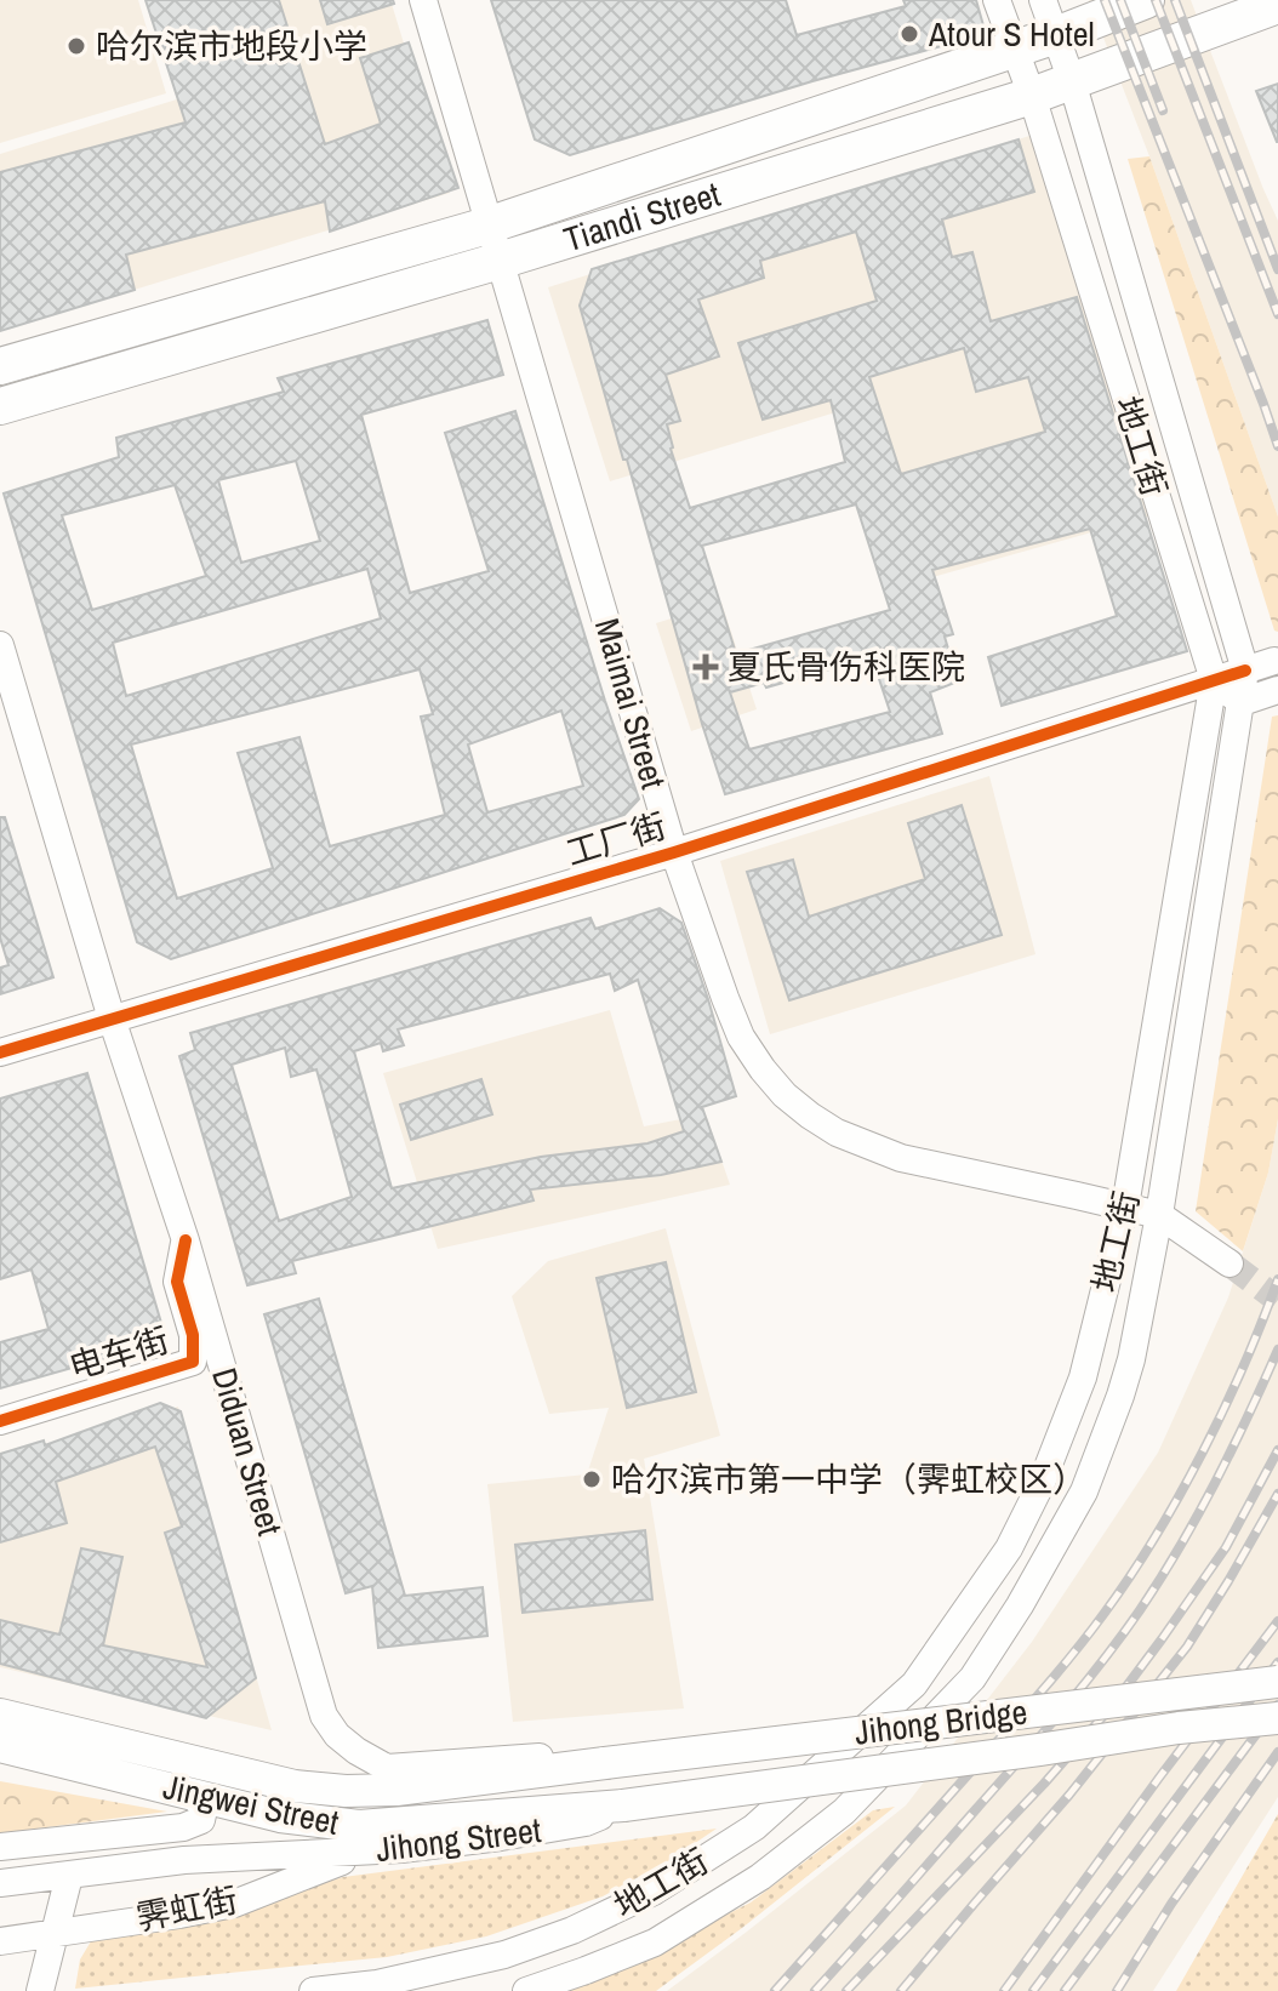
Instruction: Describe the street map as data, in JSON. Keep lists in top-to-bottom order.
{
  "streets": {
    "highway": ["Tiandi Street"],
    "main road": [
      "地工街",
      "Maimai Street",
      "工厂街",
      "电车街",
      "Diduan Street",
      "Jihong Bridge",
      "Jingwei Street",
      "Jihong Street",
      "霁虹街"
    ]
  },
  "crossings": [
    ["Tiandi Street", "地工街"],
    ["Tiandi Street", "Maimai Street"],
    ["地工街", "Maimai Street"],
    ["地工街", "工厂街"],
    ["Maimai Street", "工厂街"],
    ["工厂街", "Diduan Street"],
    ["电车街", "Diduan Street"],
    ["Diduan Street", "Jihong Bridge"],
    ["Diduan Street", "Jihong Street"],
    ["Jihong Bridge", "Jingwei Street"],
    ["Jihong Bridge", "Jihong Street"],
    ["Jingwei Street", "Jihong Street"],
    ["Jihong Street", "霁虹街"]
  ],
  "places": {
    "other": ["Atour S Hotel", "哈尔滨市地段小学", "哈尔滨市第一中学（霁虹校区）"],
    "health": ["夏氏骨伤科医院"]
  }
}
